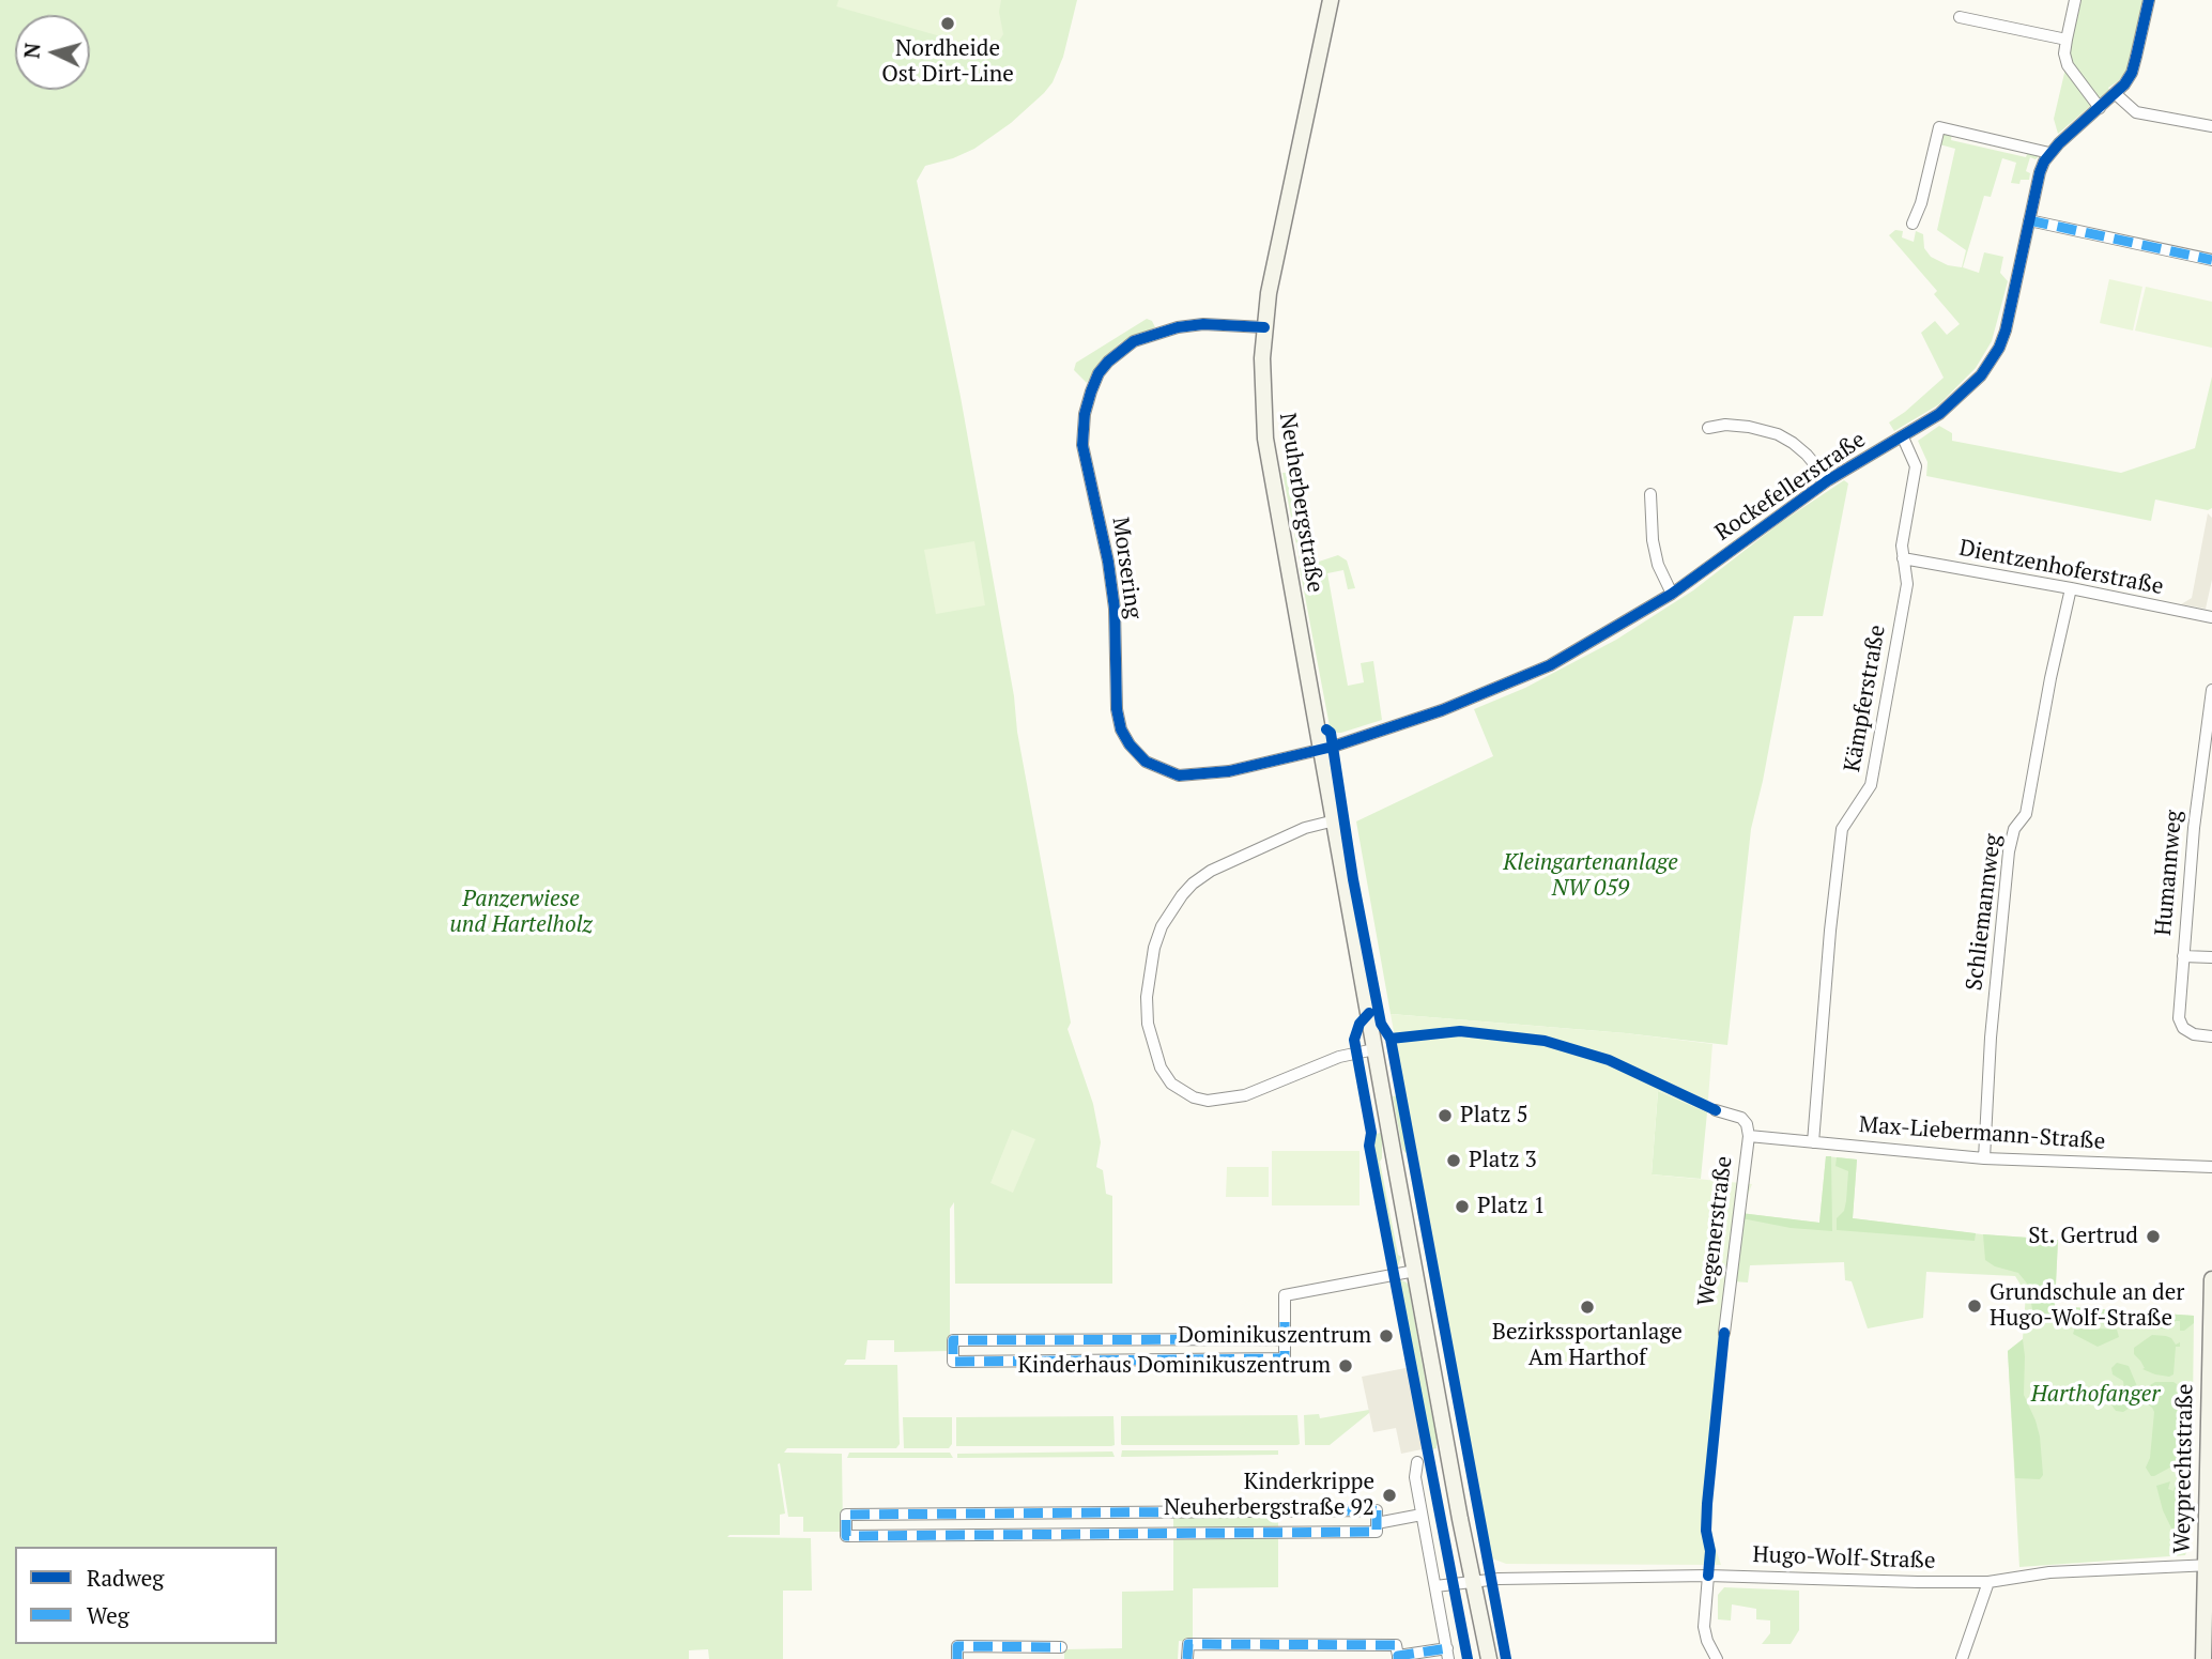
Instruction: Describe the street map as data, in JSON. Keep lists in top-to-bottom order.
{
  "streets": {
    "main road": ["Neuherbergstraße", "Weyprechtstraße"],
    "street": [
      "Rockefellerstraße",
      "Morsering",
      "Dientzenhoferstraße",
      "Kämpferstraße",
      "Humannweg",
      "Schliemannweg",
      "Max-Liebermann-Straße",
      "Wegenerstraße",
      "Hugo-Wolf-Straße"
    ]
  },
  "crossings": [
    ["Rockefellerstraße", "Neuherbergstraße"],
    ["Rockefellerstraße", "Morsering"],
    ["Rockefellerstraße", "Kämpferstraße"],
    ["Neuherbergstraße", "Morsering"],
    ["Neuherbergstraße", "Hugo-Wolf-Straße"],
    ["Dientzenhoferstraße", "Kämpferstraße"],
    ["Dientzenhoferstraße", "Schliemannweg"],
    ["Kämpferstraße", "Max-Liebermann-Straße"],
    ["Schliemannweg", "Max-Liebermann-Straße"],
    ["Max-Liebermann-Straße", "Wegenerstraße"],
    ["Weyprechtstraße", "Hugo-Wolf-Straße"]
  ],
  "parks": ["Kleingartenanlage NW 059", "Panzerwiese und Hartelholz", "Harthofanger"],
  "places": [
    "Nordheide Ost Dirt-Line",
    "Platz 5",
    "Platz 3",
    "Platz 1",
    "St. Gertrud",
    "Grundschule an der Hugo-Wolf-Straße",
    "Bezirkssportanlage Am Harthof",
    "Dominikuszentrum",
    "Kinderhaus Dominikuszentrum",
    "Kinderkrippe Neuherbergstraße 92"
  ],
  "legend": ["Radweg", "Weg"],
  "north": "left"
}
